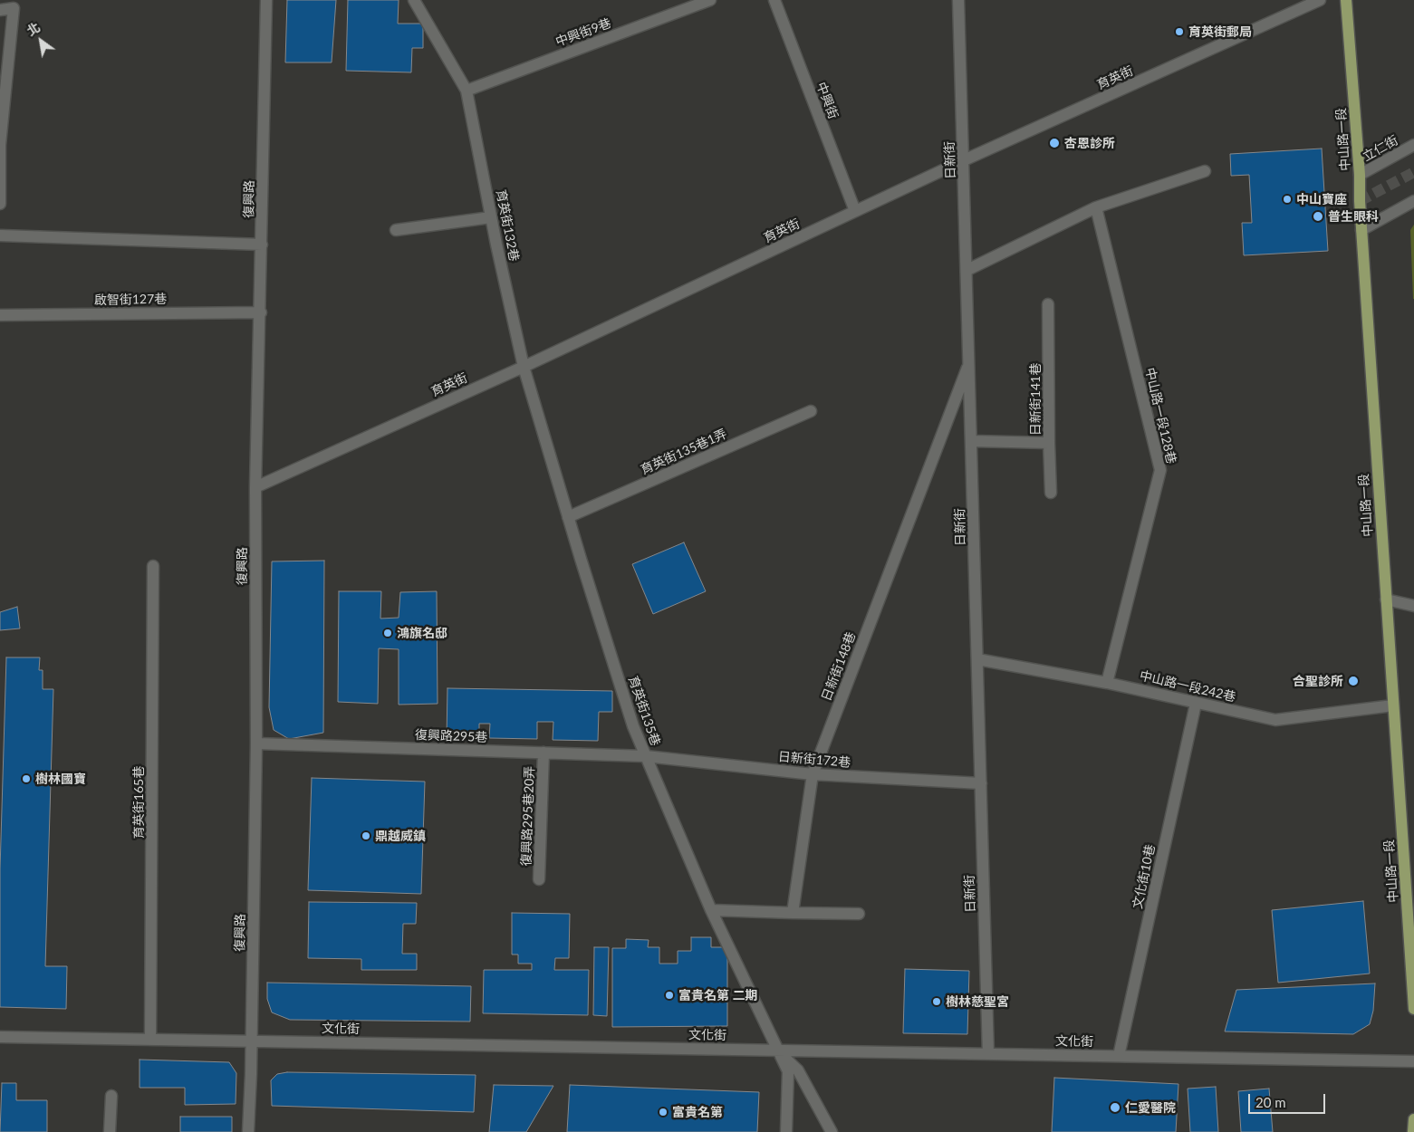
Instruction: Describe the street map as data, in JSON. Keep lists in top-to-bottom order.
{
  "streets": {
    "main road": ["中山路一段"],
    "street": [
      "中興街9巷",
      "育英街",
      "中興街",
      "立仁街",
      "日新街",
      "復興路",
      "育英街132巷",
      "啟智街127巷",
      "日新街141巷",
      "中山路一段128巷",
      "育英街135巷1弄",
      "日新街148巷",
      "中山路一段242巷",
      "育英街135巷",
      "復興路295巷",
      "日新街172巷",
      "育英街165巷",
      "復興路295巷20弄",
      "文化街10巷",
      "文化街"
    ]
  },
  "crossings": [
    ["中興街9巷", "育英街132巷"],
    ["育英街", "中興街"],
    ["育英街", "日新街"],
    ["育英街", "復興路"],
    ["育英街", "育英街132巷"],
    ["育英街", "育英街135巷"],
    ["中山路一段", "立仁街"],
    ["中山路一段", "中山路一段242巷"],
    ["日新街", "日新街141巷"],
    ["日新街", "日新街148巷"],
    ["日新街", "中山路一段242巷"],
    ["日新街", "日新街172巷"],
    ["日新街", "文化街"],
    ["復興路", "啟智街127巷"],
    ["復興路", "復興路295巷"],
    ["復興路", "文化街"],
    ["育英街132巷", "育英街135巷"],
    ["中山路一段128巷", "中山路一段242巷"],
    ["育英街135巷1弄", "育英街135巷"],
    ["日新街148巷", "日新街172巷"],
    ["中山路一段242巷", "文化街10巷"],
    ["育英街135巷", "復興路295巷"],
    ["育英街135巷", "日新街172巷"],
    ["育英街135巷", "文化街"],
    ["復興路295巷", "日新街172巷"],
    ["復興路295巷", "復興路295巷20弄"],
    ["育英街165巷", "文化街"],
    ["文化街10巷", "文化街"]
  ],
  "places": [
    "育英街郵局",
    "杏恩診所",
    "中山寶座",
    "普生眼科",
    "鴻旗名邸",
    "合聖診所",
    "樹林國寶",
    "鼎越威鎮",
    "富貴名第 二期",
    "樹林慈聖宮",
    "仁愛醫院",
    "富貴名第"
  ],
  "scale_bar": "20 m",
  "north": "top left"
}
